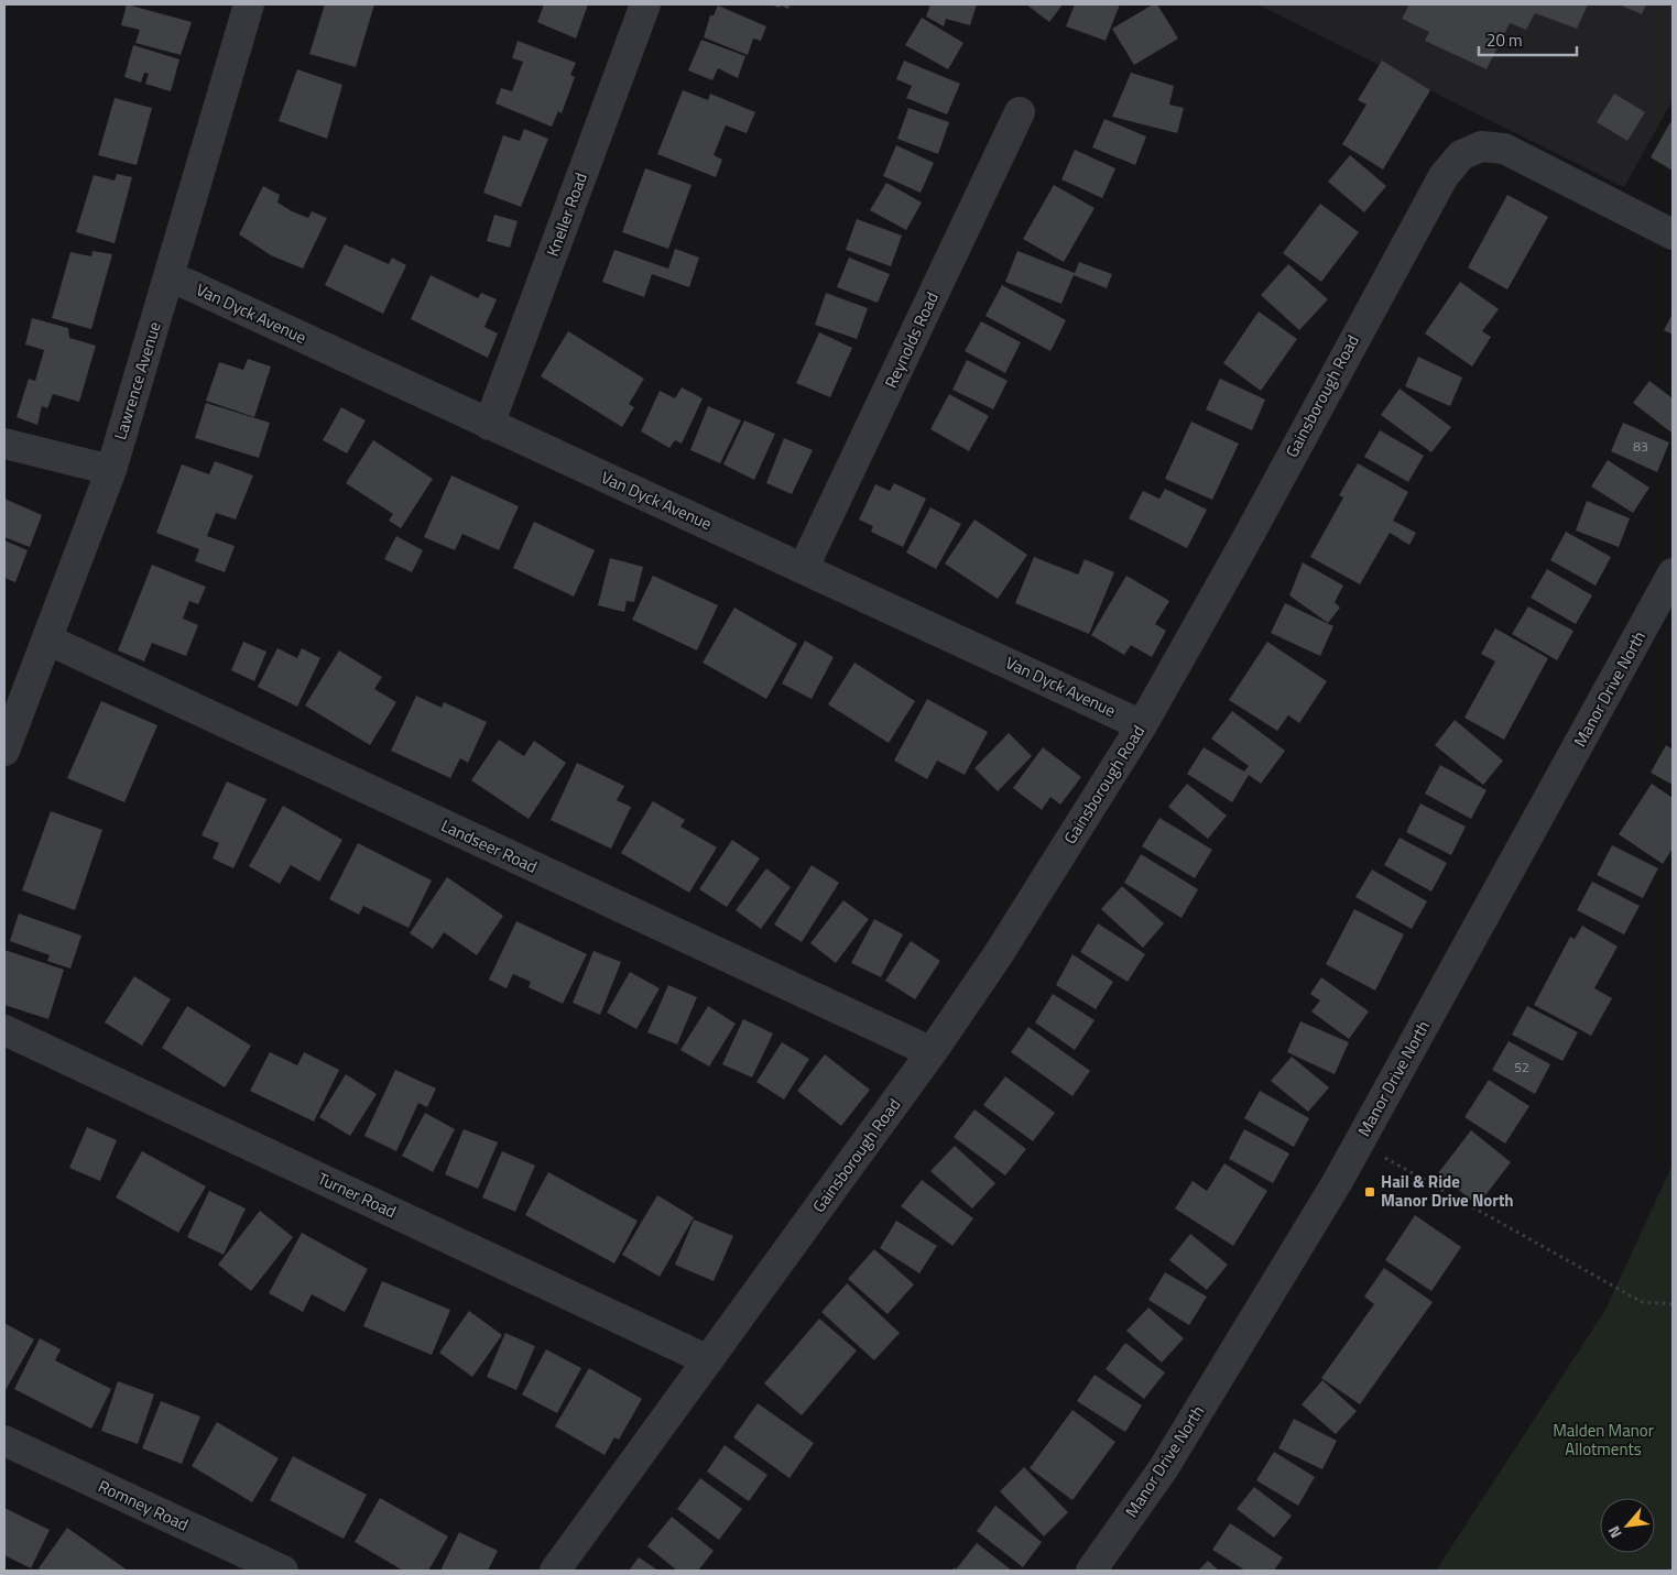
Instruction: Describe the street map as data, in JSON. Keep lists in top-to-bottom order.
{
  "streets": {
    "street": [
      "Kneller Road",
      "Van Dyck Avenue",
      "Reynolds Road",
      "Lawrence Avenue",
      "Gainsborough Road",
      "Manor Drive North",
      "Landseer Road",
      "Turner Road",
      "Romney Road"
    ]
  },
  "crossings": [
    ["Kneller Road", "Van Dyck Avenue"],
    ["Van Dyck Avenue", "Reynolds Road"],
    ["Van Dyck Avenue", "Lawrence Avenue"],
    ["Van Dyck Avenue", "Gainsborough Road"],
    ["Lawrence Avenue", "Landseer Road"],
    ["Gainsborough Road", "Landseer Road"],
    ["Gainsborough Road", "Turner Road"]
  ],
  "parks": ["Malden Manor Allotments"],
  "places": {
    "transit": ["Hail & Ride Manor Drive North"]
  },
  "house_numbers": ["83", "52"],
  "scale_bar": "20 m",
  "north": "bottom left"
}
